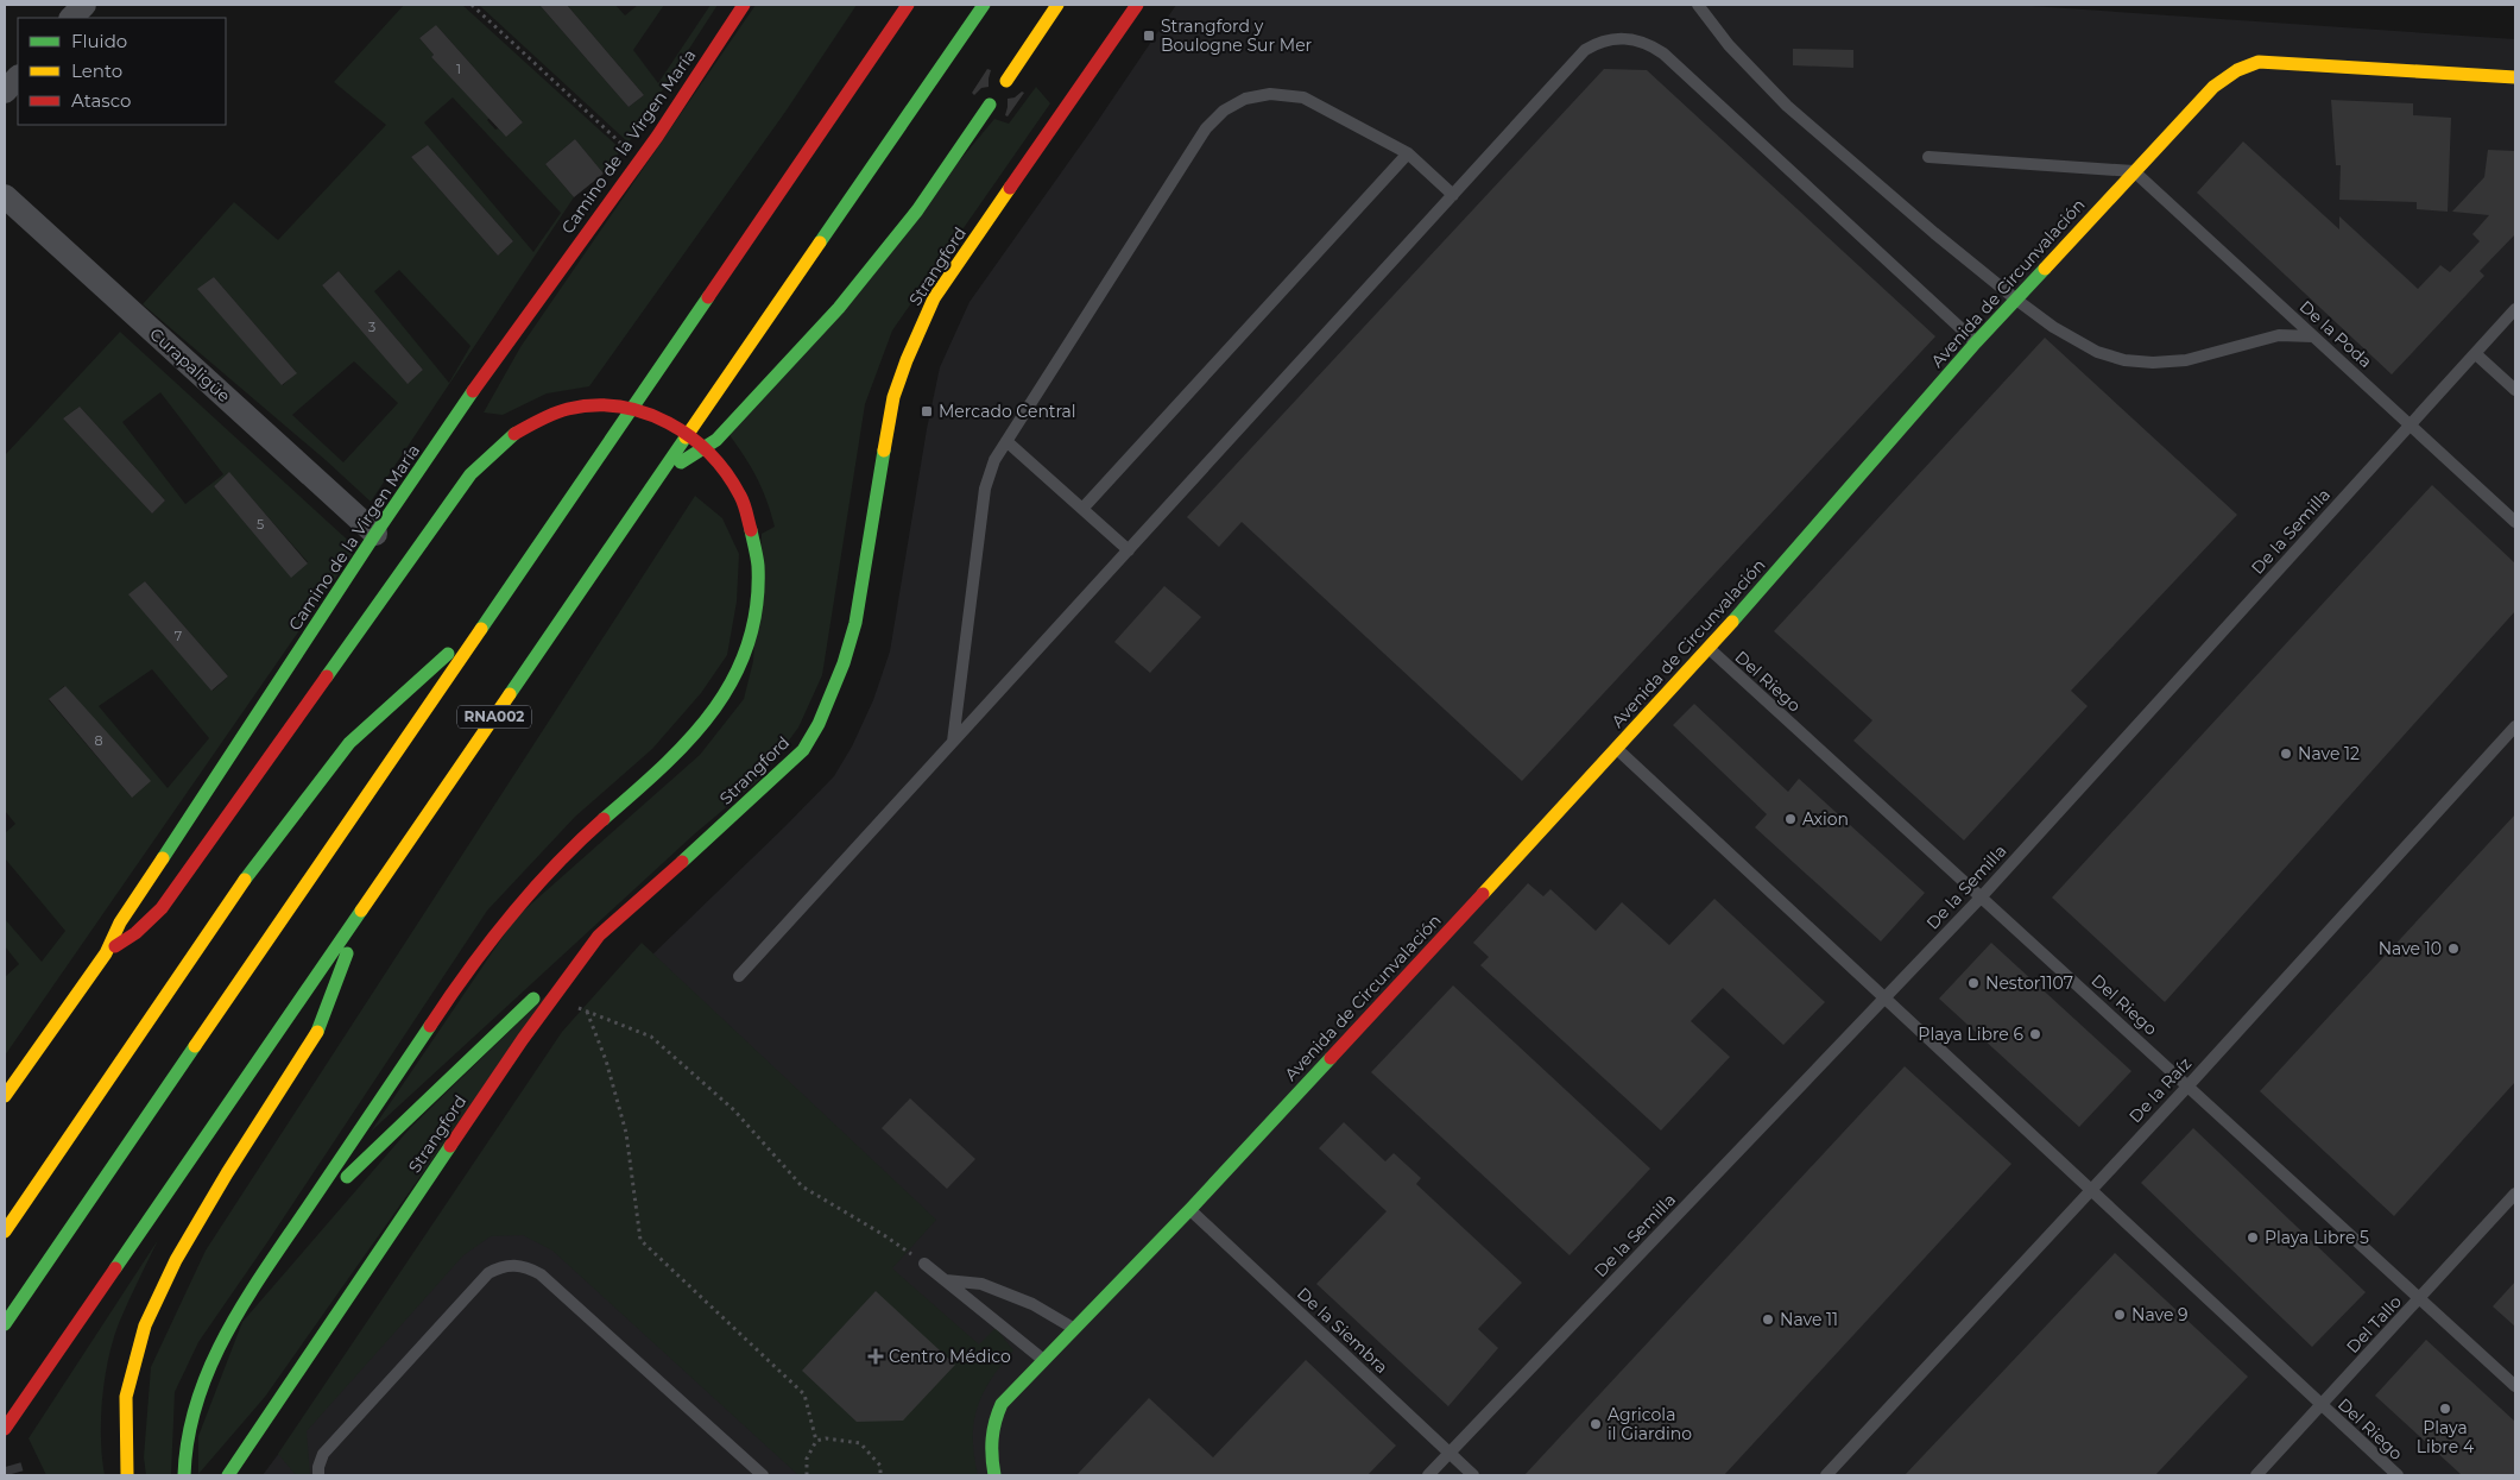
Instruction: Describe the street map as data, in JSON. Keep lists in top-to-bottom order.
{
  "streets": {
    "main road": [
      "Camino de la Virgen María",
      "Strangford",
      "Avenida de Circunvalación",
      "RNA002"
    ],
    "street": ["Curapaligüe"],
    "lane": [
      "De la Poda",
      "De la Semilla",
      "Del Riego",
      "De la Raíz",
      "Del Tallo",
      "De la Siembra"
    ]
  },
  "crossings": [
    ["Camino de la Virgen María", "Curapaligüe"],
    ["Avenida de Circunvalación", "De la Poda"],
    ["Avenida de Circunvalación", "Del Riego"],
    ["Avenida de Circunvalación", "De la Siembra"],
    ["De la Poda", "De la Semilla"],
    ["De la Semilla", "Del Riego"],
    ["De la Semilla", "De la Siembra"],
    ["Del Riego", "De la Raíz"],
    ["Del Riego", "Del Tallo"]
  ],
  "places": {
    "transit": ["Strangford y Boulogne Sur Mer", "Mercado Central"],
    "other": [
      "Nave 12",
      "Axion",
      "Nave 10",
      "Nestor1107",
      "Playa Libre 6",
      "Playa Libre 5",
      "Nave 9",
      "Nave 11",
      "Playa Libre 4",
      "Agricola il Giardino"
    ],
    "health": ["Centro Médico"]
  },
  "house_numbers": [
    "1",
    "3",
    "5",
    "7",
    "8"
  ],
  "legend": ["Fluido", "Lento", "Atasco"]
}
